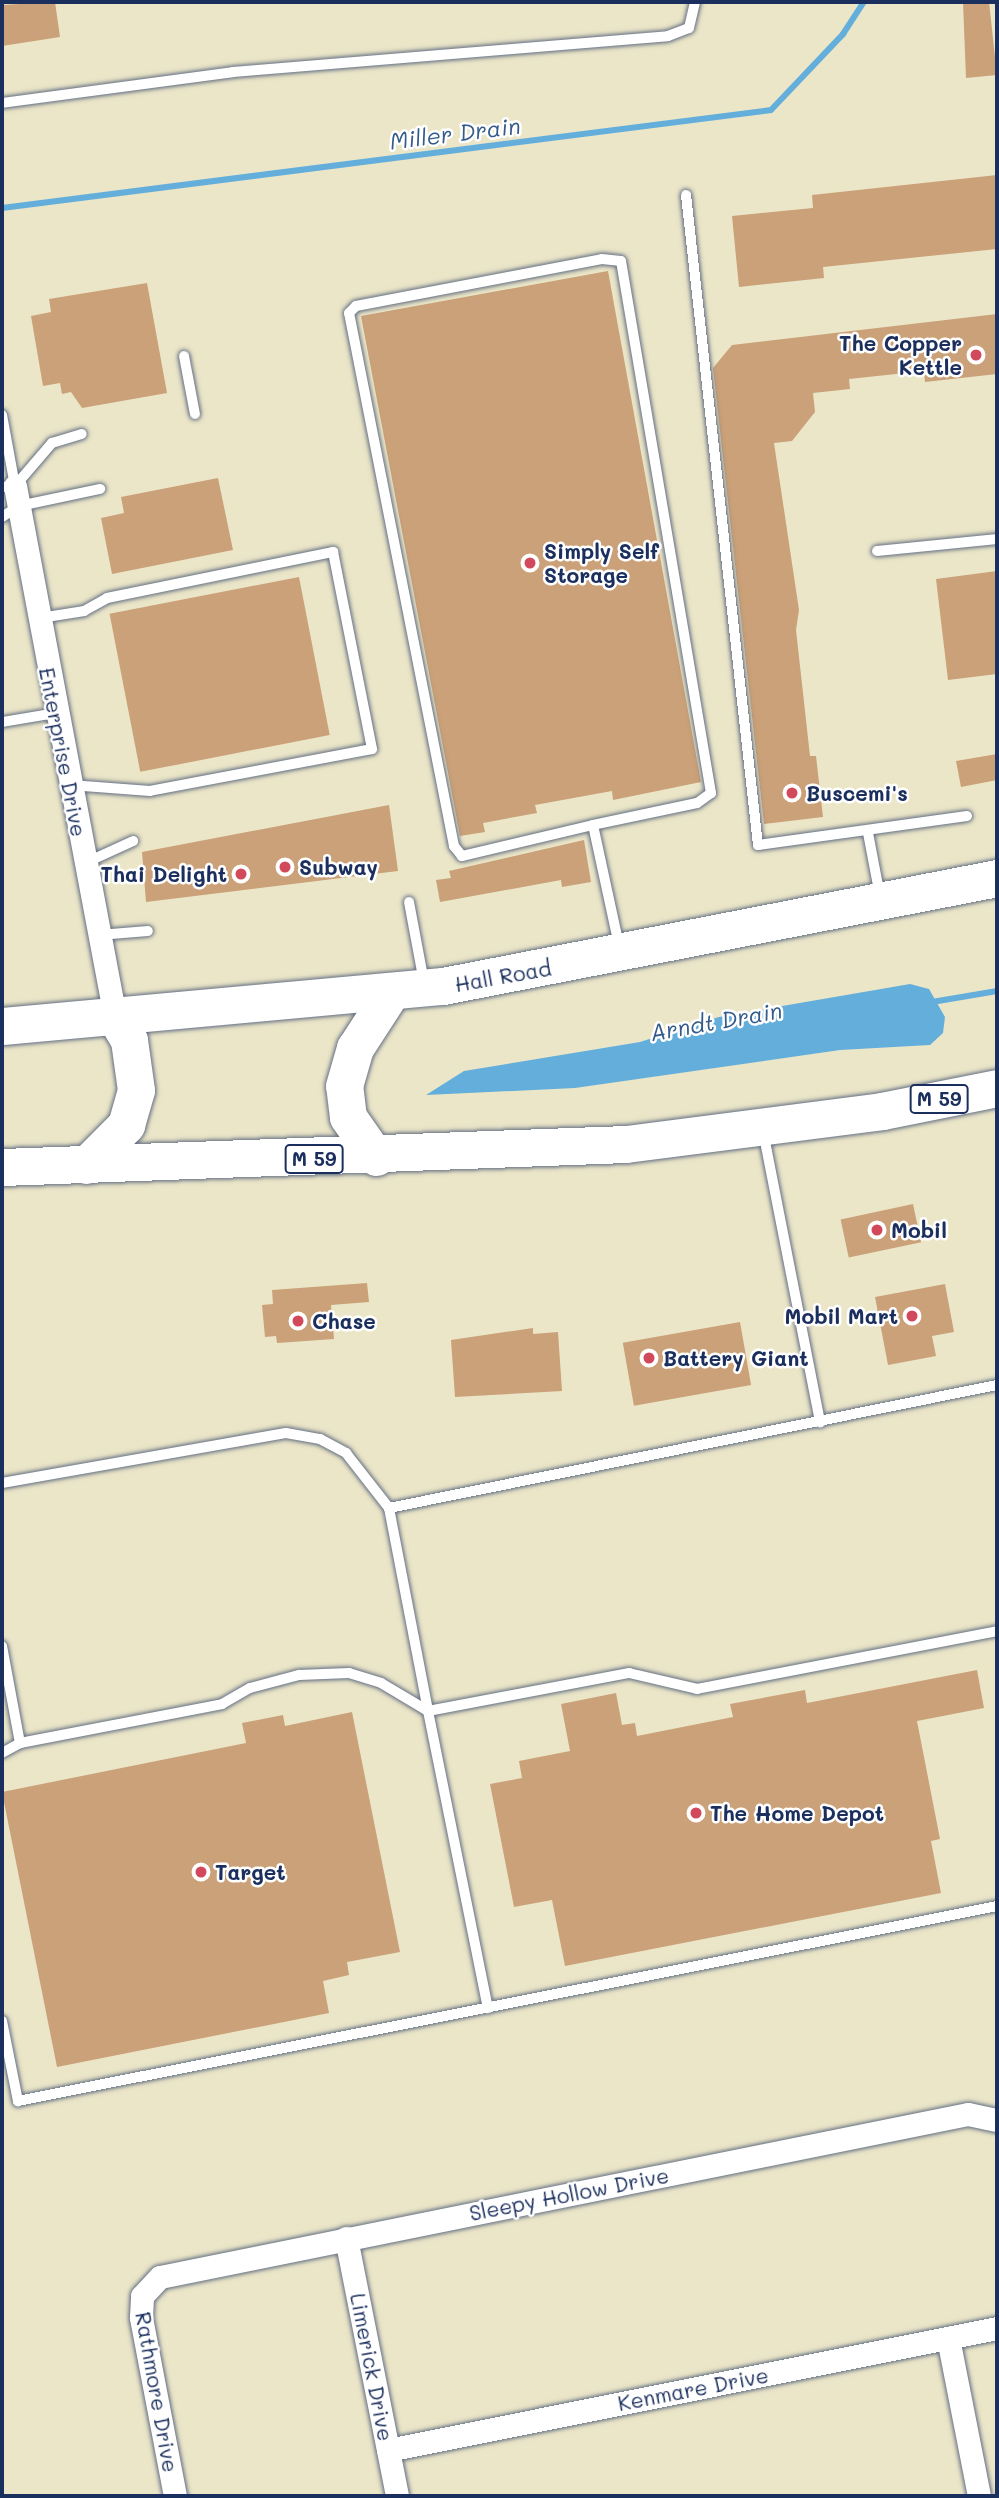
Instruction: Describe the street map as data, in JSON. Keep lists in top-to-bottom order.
{
  "streets": {
    "highway": ["Hall Road", "M 59"],
    "street": [
      "Enterprise Drive",
      "Sleepy Hollow Drive",
      "Limerick Drive",
      "Kenmare Drive",
      "Rathmore Drive"
    ]
  },
  "crossings": [
    ["Enterprise Drive", "Hall Road"],
    ["Sleepy Hollow Drive", "Limerick Drive"],
    ["Sleepy Hollow Drive", "Rathmore Drive"],
    ["Limerick Drive", "Kenmare Drive"]
  ],
  "water": ["Miller Drain", "Arndt Drain"],
  "places": [
    "The Copper Kettle",
    "Simply Self Storage",
    "Buscemi's",
    "Subway",
    "Thai Delight",
    "Mobil",
    "Mobil Mart",
    "Chase",
    "Battery Giant",
    "The Home Depot",
    "Target"
  ]
}
